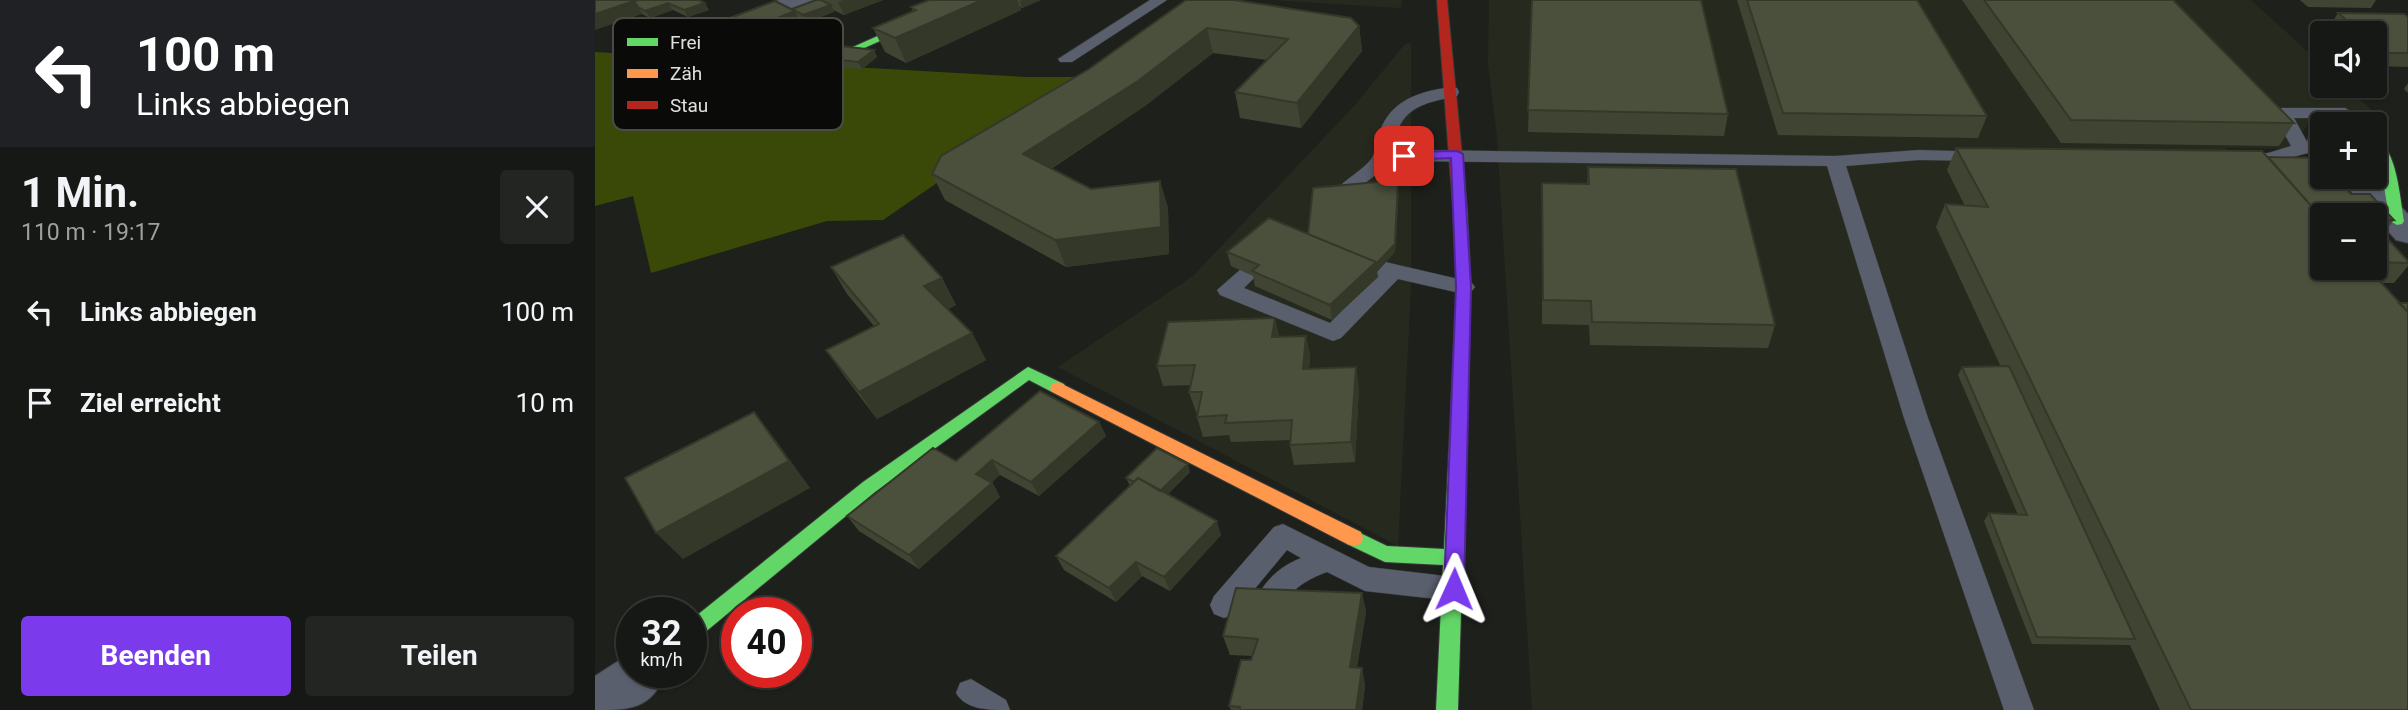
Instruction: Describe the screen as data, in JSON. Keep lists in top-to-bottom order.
{
  "legend": ["Frei", "Zäh", "Stau"],
  "page": {
    "turn": ["100 m", "Links abbiegen"],
    "map_buttons": ["+", "−"],
    "heading": ["1 Min.", "110 m · 19:17"],
    "list": [
      {
        "name": "Links abbiegen",
        "value": "100 m"
      },
      {
        "name": "Ziel erreicht",
        "value": "10 m"
      }
    ],
    "speed": "32 km/h",
    "limit": "40",
    "buttons": ["Beenden", "Teilen"]
  }
}
